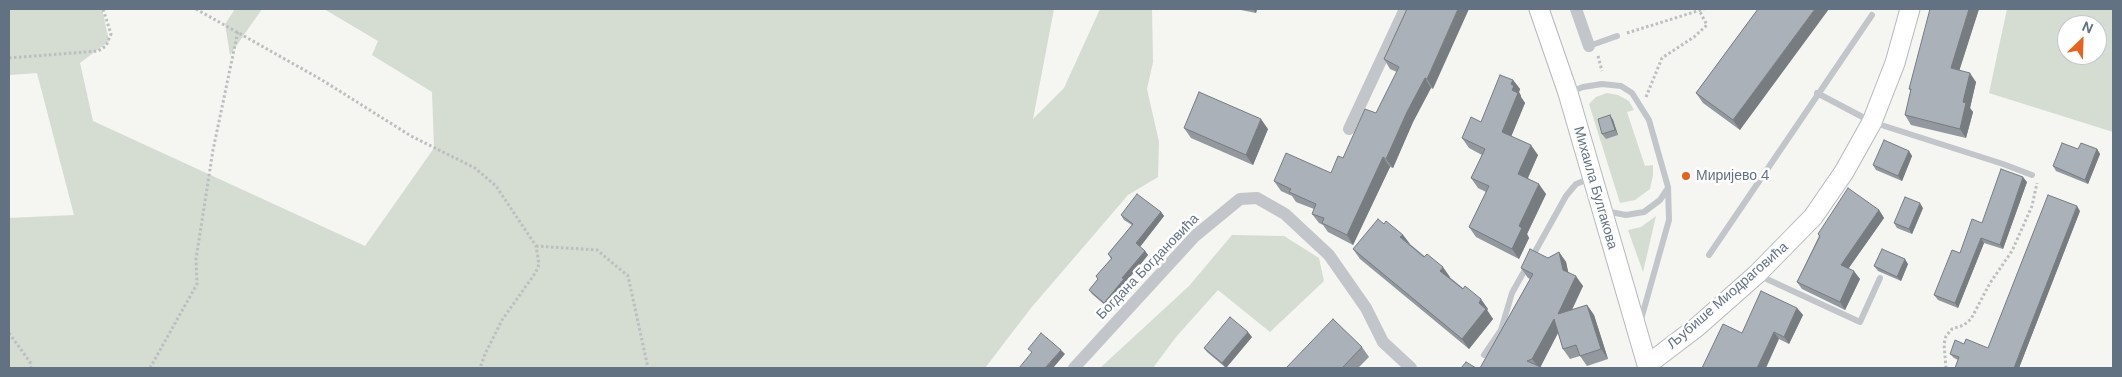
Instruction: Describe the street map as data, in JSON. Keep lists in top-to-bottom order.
{
  "streets": {
    "street": ["Михаила Булгакова", "Богдана Богдановића", "Љубише Миодраговића"]
  },
  "crossings": [
    ["Михаила Булгакова", "Љубише Миодраговића"]
  ],
  "places": ["Миријево 4"],
  "north": "top right"
}
